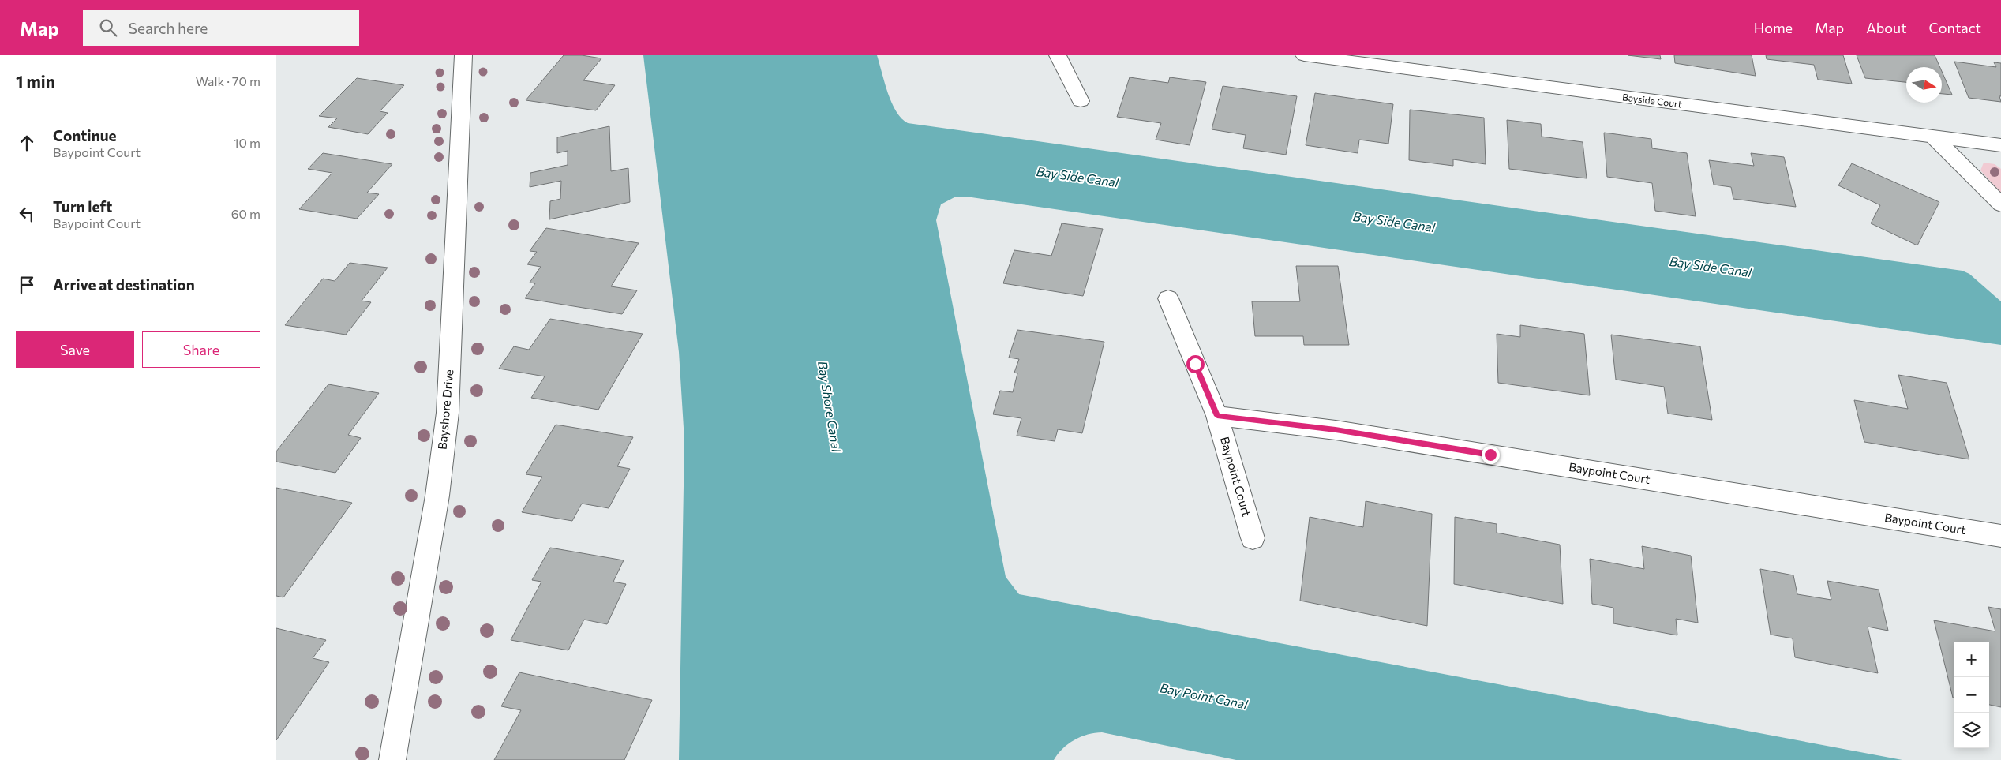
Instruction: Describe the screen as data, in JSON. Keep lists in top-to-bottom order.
{
  "streets": {
    "street": ["Bayside Court", "Bayshore Drive", "Baypoint Court"]
  },
  "water": ["Bay Side Canal", "Bay Shore Canal", "Bay Point Canal"],
  "north": "right",
  "page": {
    "header": "Map",
    "search": "Search here",
    "nav": [
      "Home",
      "Map",
      "About",
      "Contact"
    ],
    "heading": ["1 min", "Walk · 70 m"],
    "list": [
      ["Continue", "Baypoint Court", "10 m"],
      ["Turn left", "Baypoint Court", "60 m"],
      "Arrive at destination"
    ],
    "buttons": ["Save", "Share"],
    "map_buttons": ["+", "−"]
  }
}
